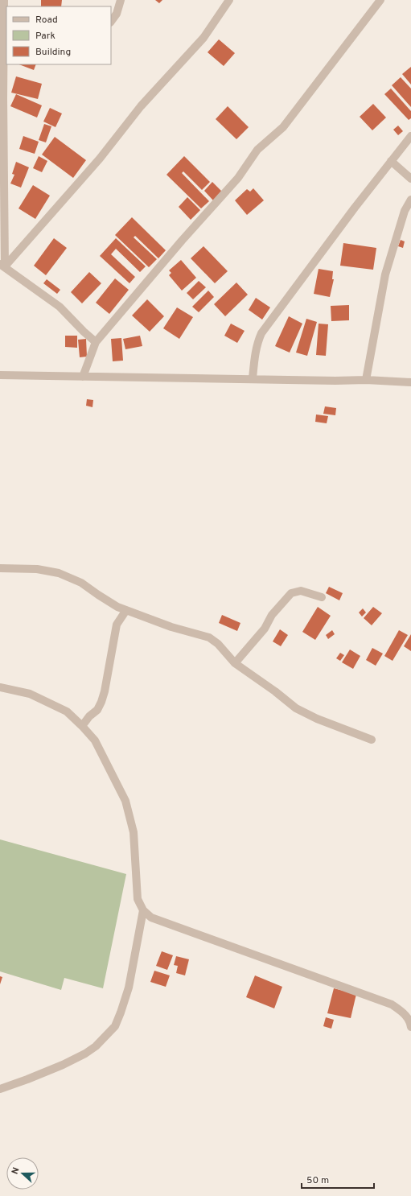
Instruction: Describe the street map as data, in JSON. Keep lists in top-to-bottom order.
{
  "legend": ["Road", "Park", "Building"],
  "scale_bar": "50 m",
  "north": "left"
}
